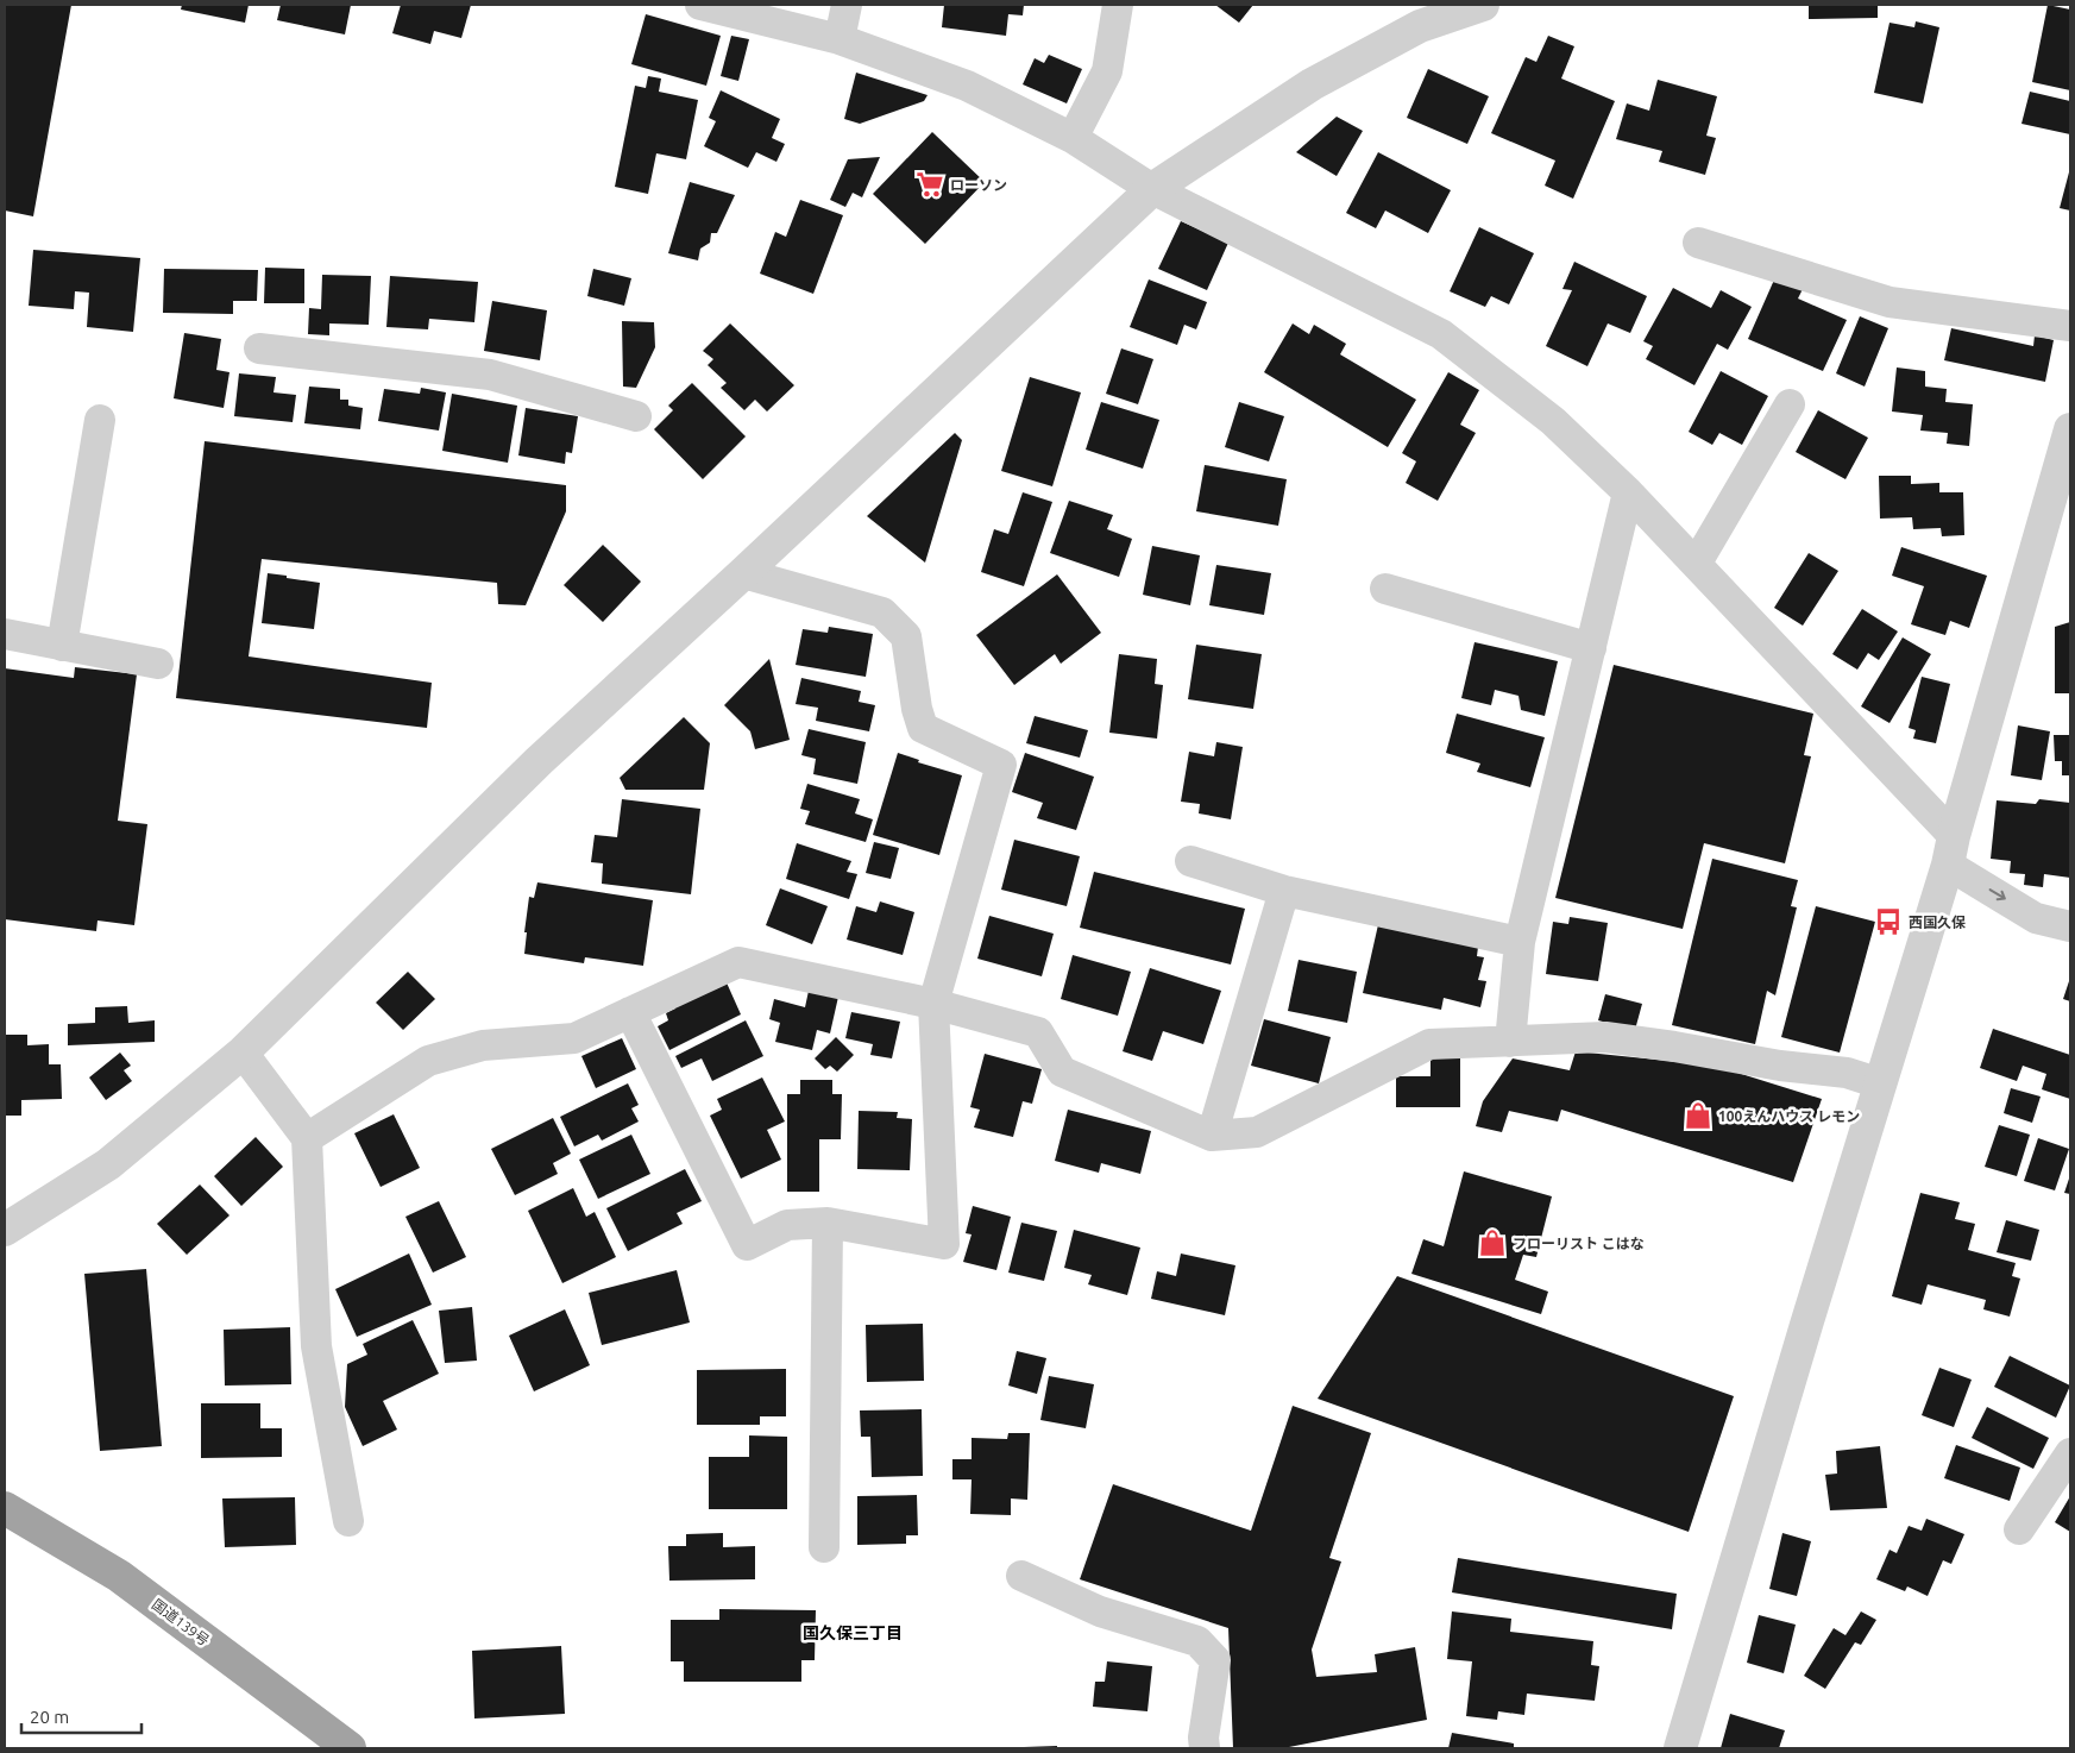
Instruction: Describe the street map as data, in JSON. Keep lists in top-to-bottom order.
{
  "streets": {
    "highway": ["国道139号"]
  },
  "districts": ["国久保三丁目"],
  "places": {
    "supermarket": ["ローソン"],
    "bus stop": ["西国久保"],
    "shop": ["100えんハウス レモン", "フローリスト こはな"]
  },
  "scale_bar": "20 m"
}
